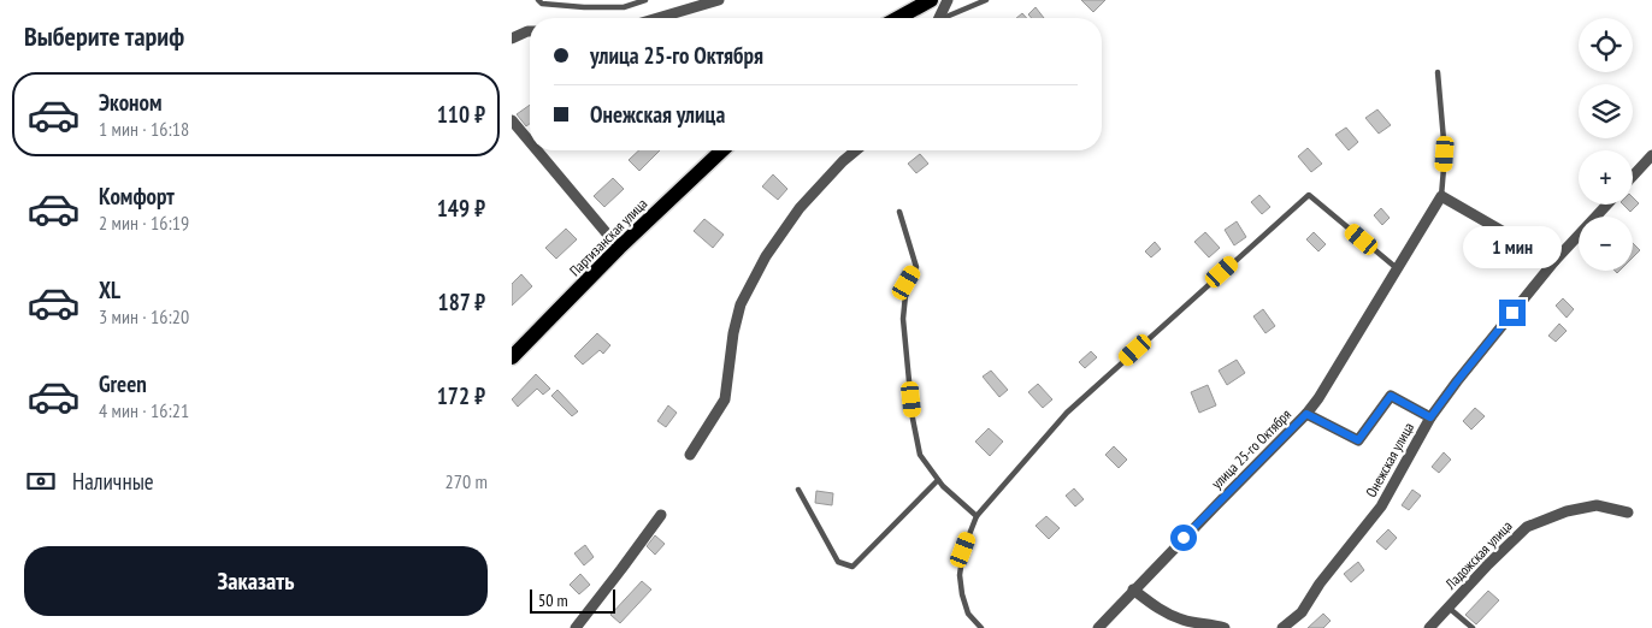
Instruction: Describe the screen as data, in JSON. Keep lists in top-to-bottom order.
{
  "streets": {
    "main road": ["Партизанская улица"],
    "street": ["улица 25-го Октября", "Онежская улица", "Ладожская улица"]
  },
  "scale_bar": "50 m",
  "page": {
    "heading": "Выберите тариф",
    "map_buttons": ["+", "−"],
    "banner": ["улица 25-го Октября", "Онежская улица"],
    "list": [
      {
        "name": "Эконом",
        "note": "1 мин · 16:18",
        "value": "110 ₽"
      },
      {
        "name": "Комфорт",
        "note": "2 мин · 16:19",
        "value": "149 ₽"
      },
      {
        "name": "XL",
        "note": "3 мин · 16:20",
        "value": "187 ₽"
      },
      {
        "name": "Green",
        "note": "4 мин · 16:21",
        "value": "172 ₽"
      }
    ],
    "bubble": "1 мин",
    "pay": ["Наличные", "270 m"],
    "buttons": "Заказать",
    "scale": "50 m"
  }
}
